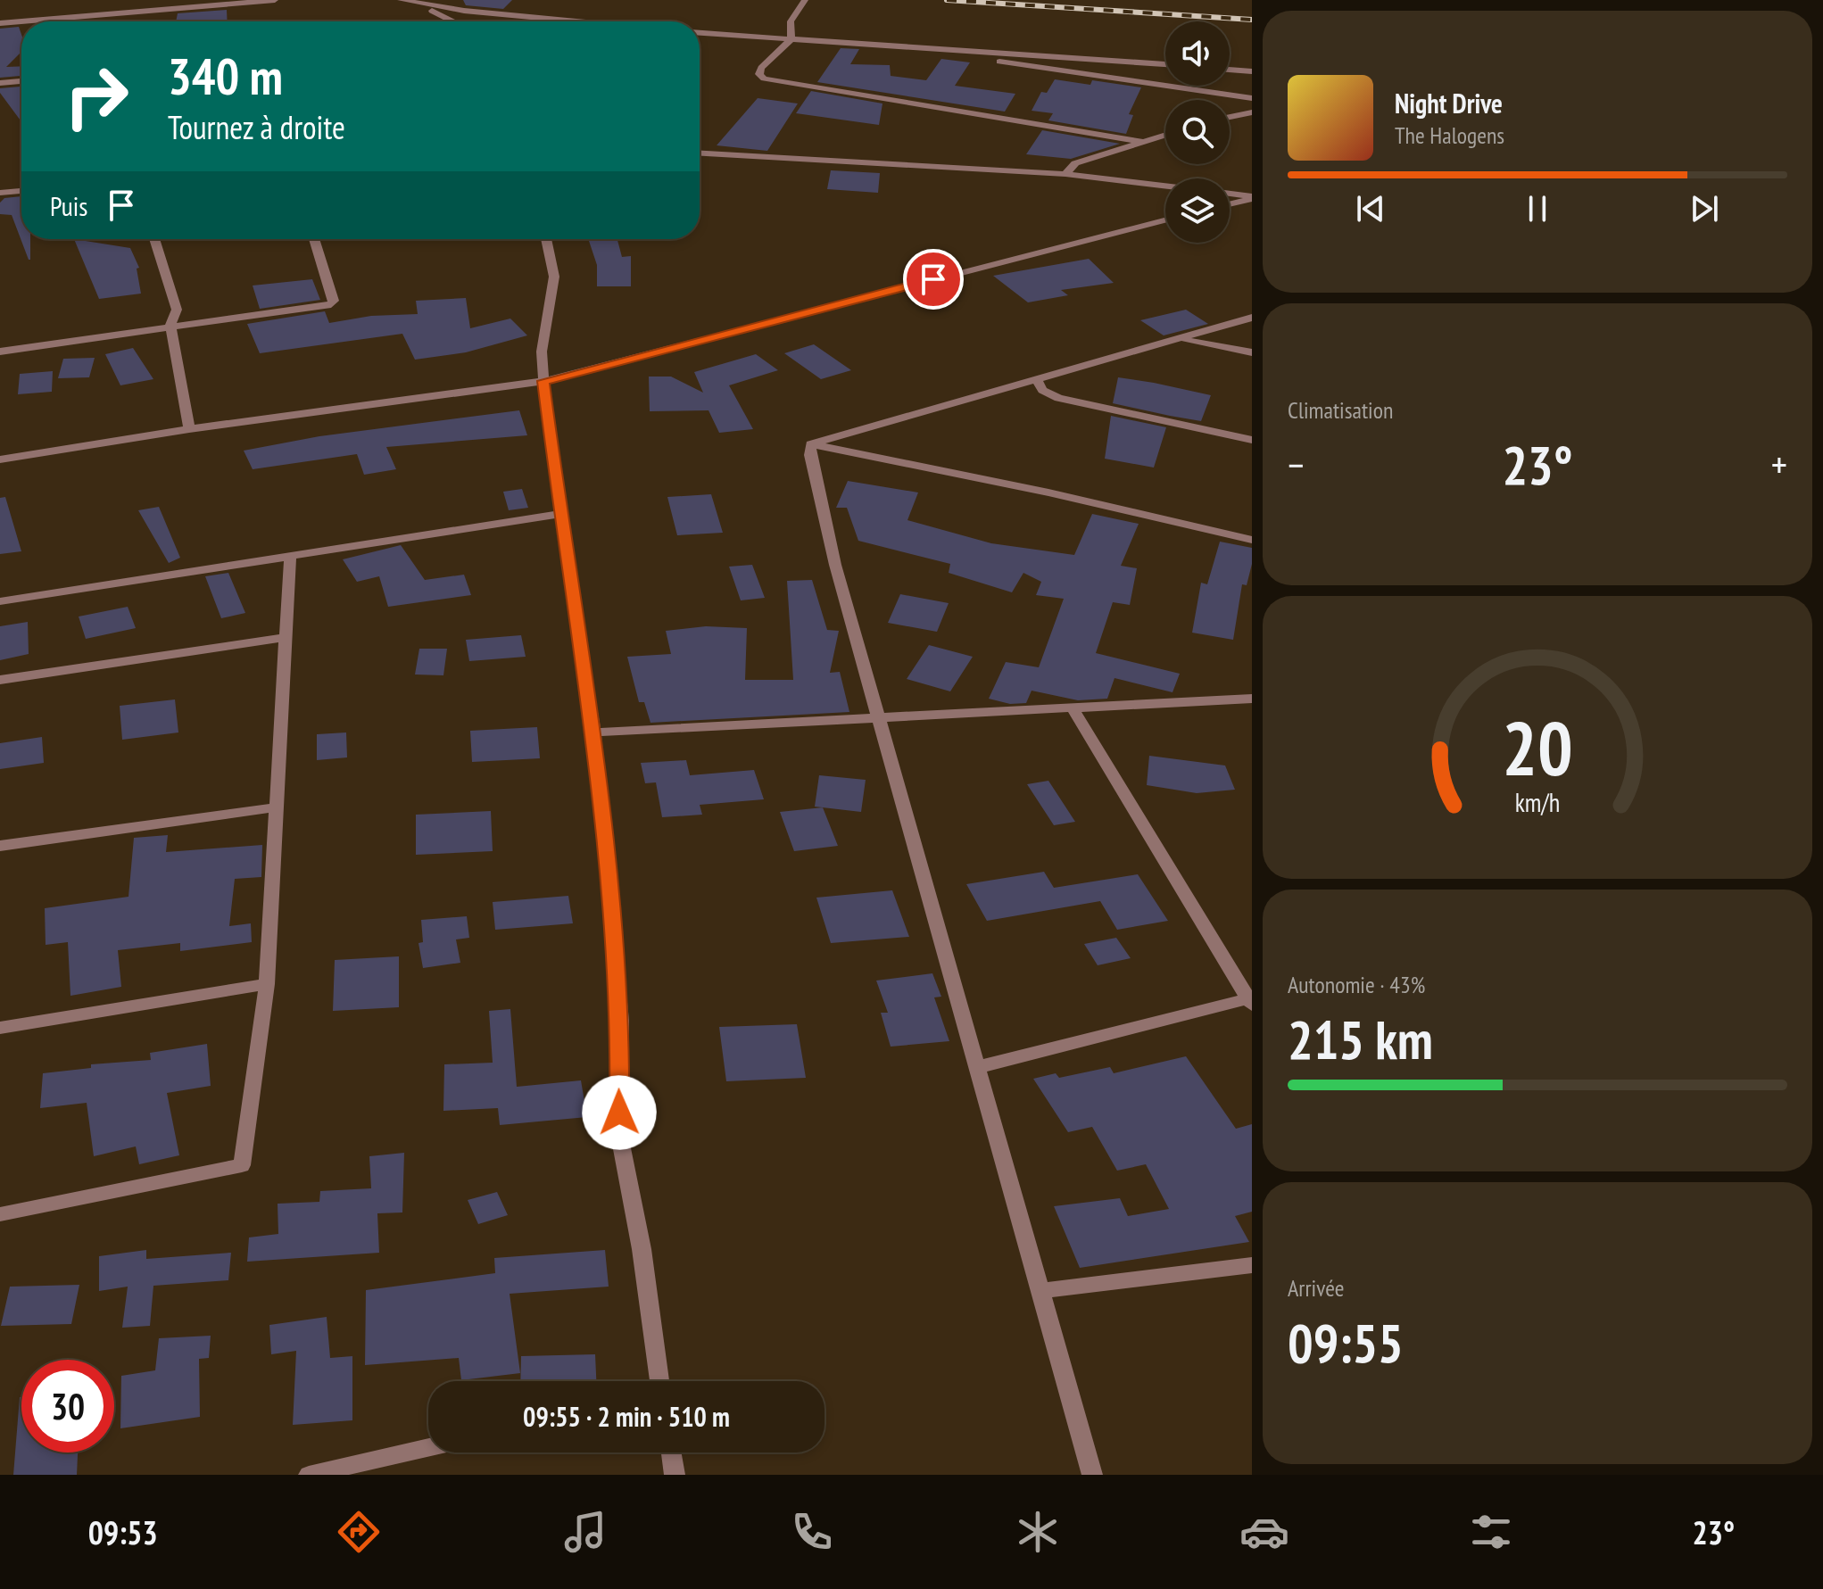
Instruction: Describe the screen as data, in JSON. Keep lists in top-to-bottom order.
{
  "page": {
    "turn": ["340 m", "Tournez à droite"],
    "song": ["Night Drive", "The Halogens"],
    "then": "Puis",
    "tile": [
      "Climatisation",
      ["Autonomie · 43%", "215 km"],
      ["Arrivée", "09:55"]
    ],
    "heat": ["−", "23°", "+"],
    "limit": "30",
    "trip": "09:55 · 2 min · 510 m",
    "tabs": ["09:53", "23°"],
    "gauge": ["20", "km/h"]
  }
}
